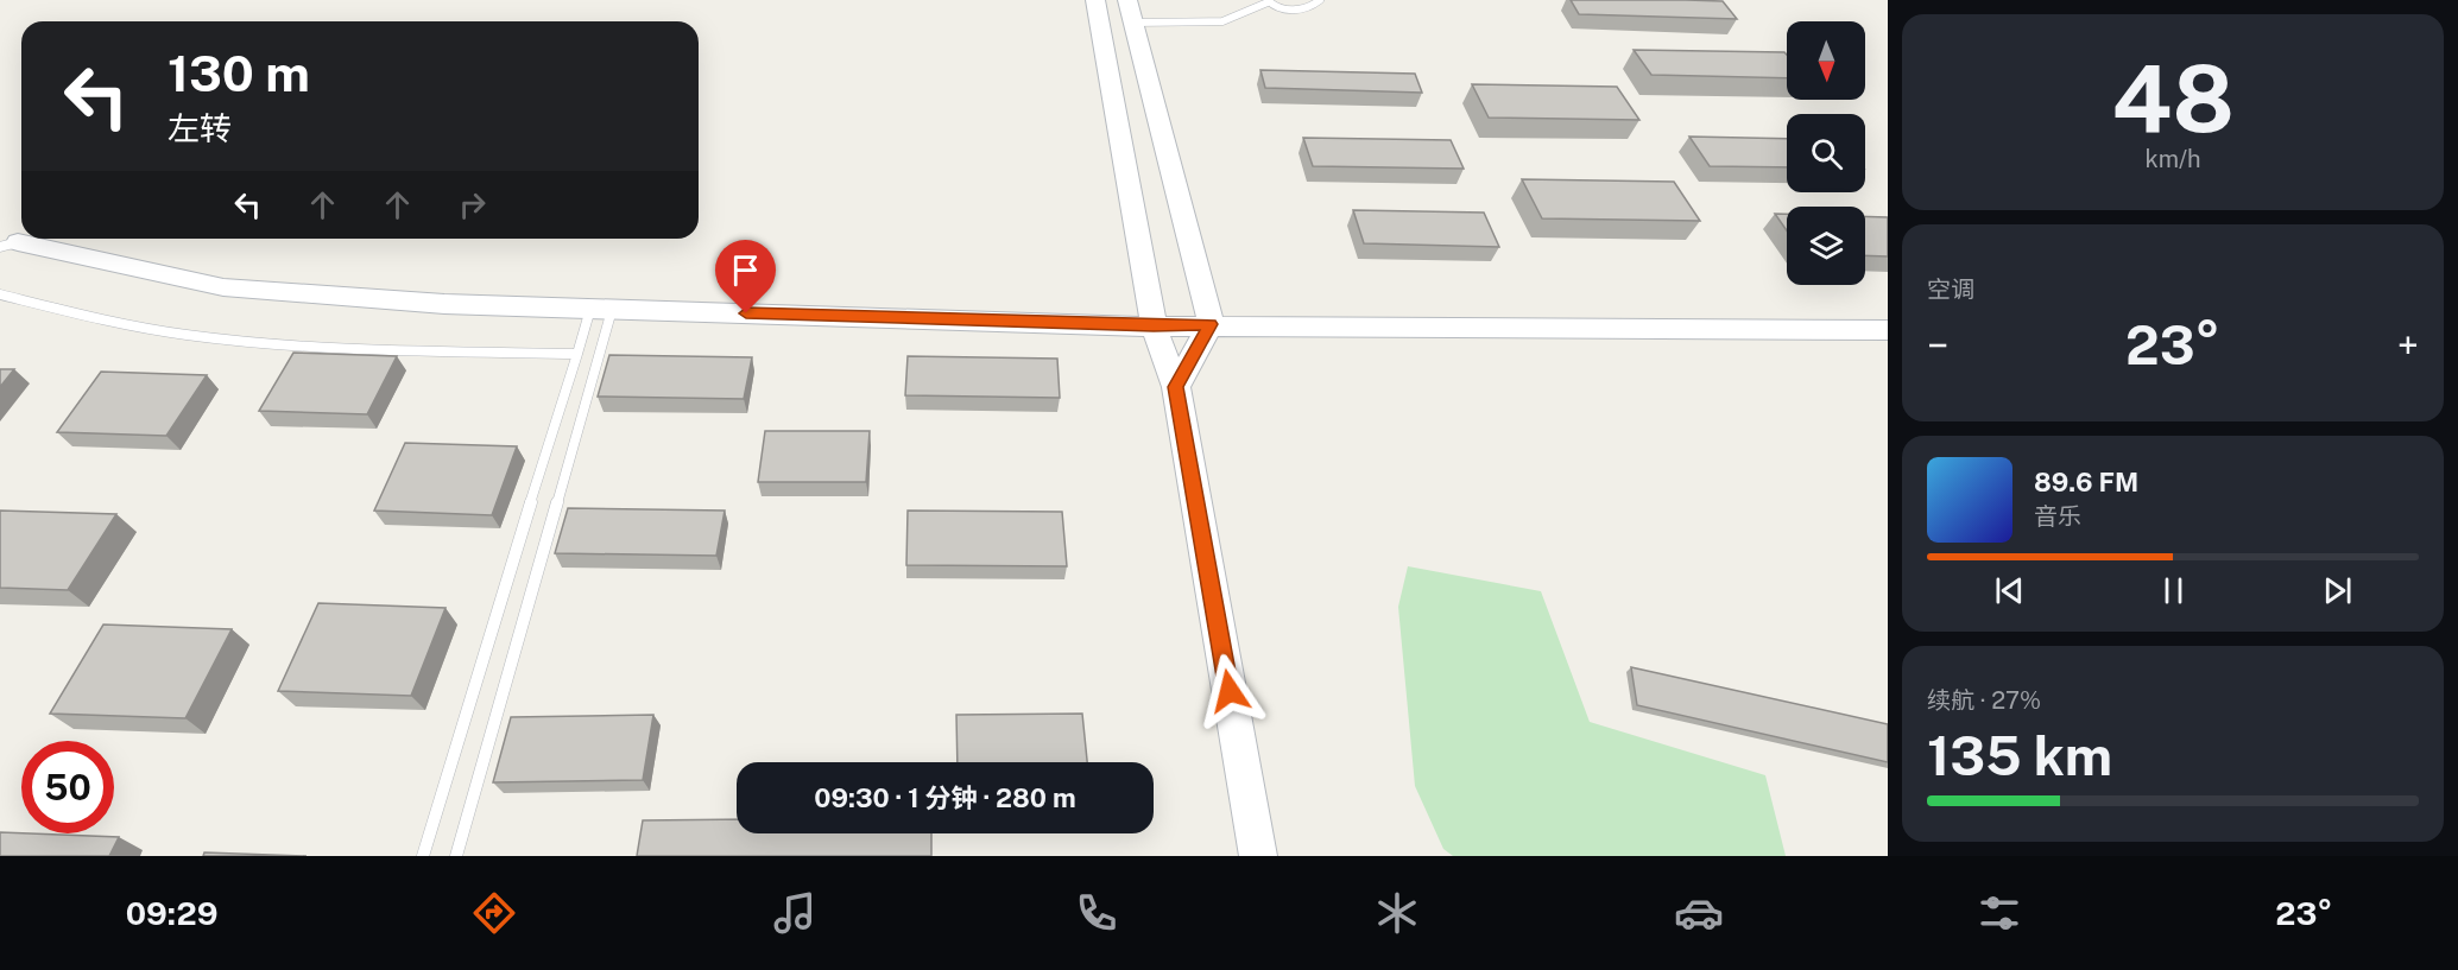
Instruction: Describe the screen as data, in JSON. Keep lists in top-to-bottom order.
{
  "north": "bottom",
  "page": {
    "tile": [
      ["48", "km/h"],
      "空调",
      ["续航 · 27%", "135 km"]
    ],
    "turn": ["130 m", "左转"],
    "heat": ["−", "23°", "+"],
    "song": ["89.6 FM", "音乐"],
    "limit": "50",
    "trip": "09:30 · 1 分钟 · 280 m",
    "tabs": ["09:29", "23°"]
  }
}
